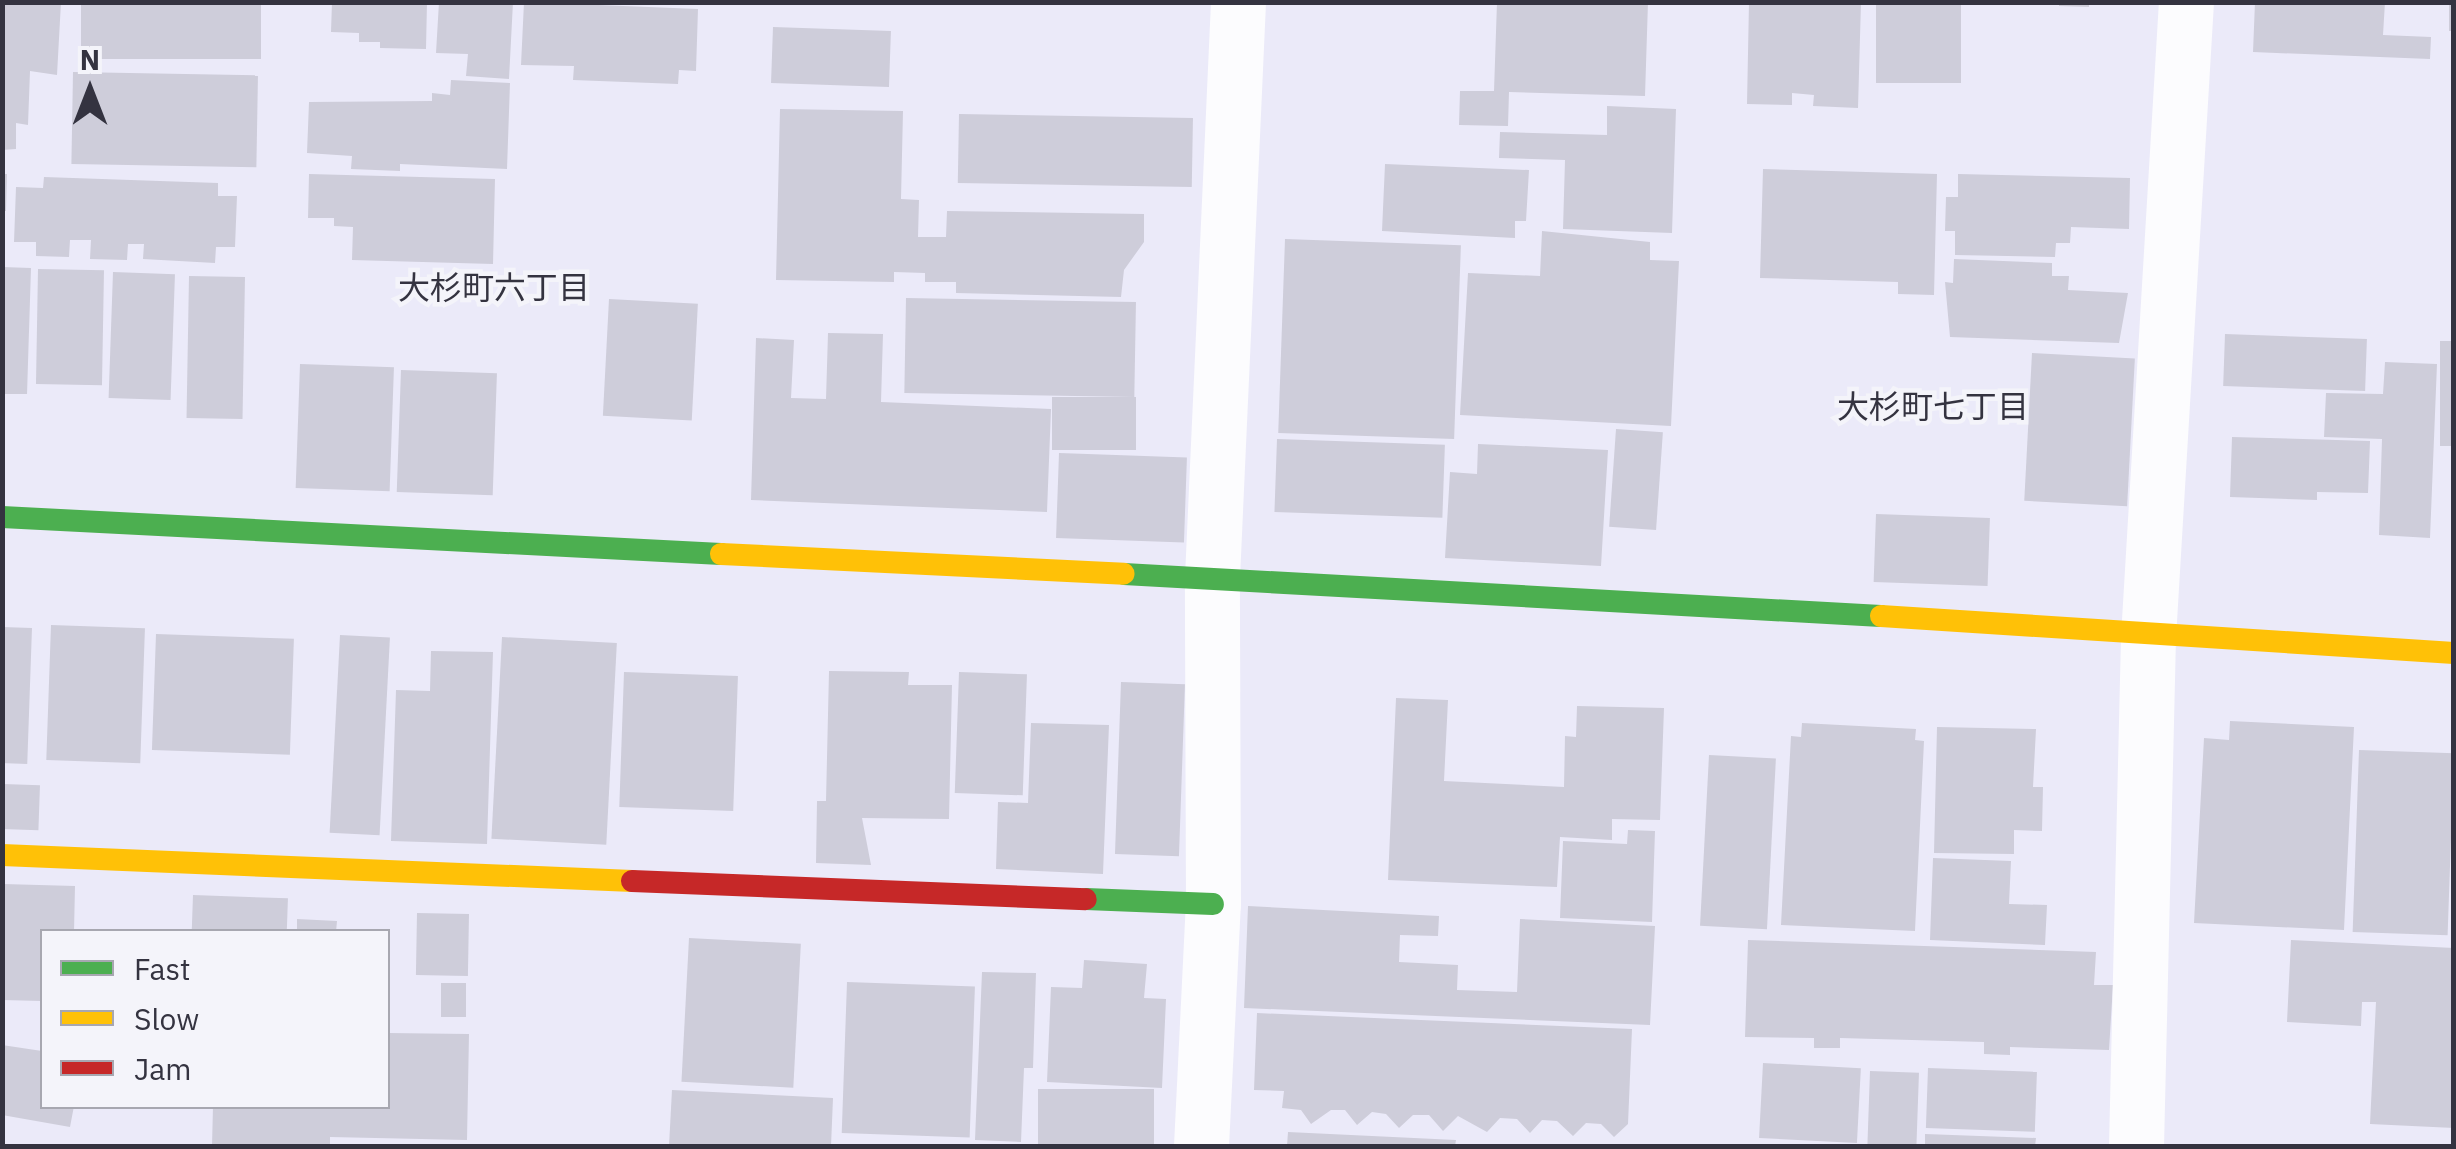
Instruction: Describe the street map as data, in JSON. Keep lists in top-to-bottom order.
{
  "districts": ["大杉町六丁目", "大杉町七丁目"],
  "legend": ["Fast", "Slow", "Jam"],
  "north": "top"
}
